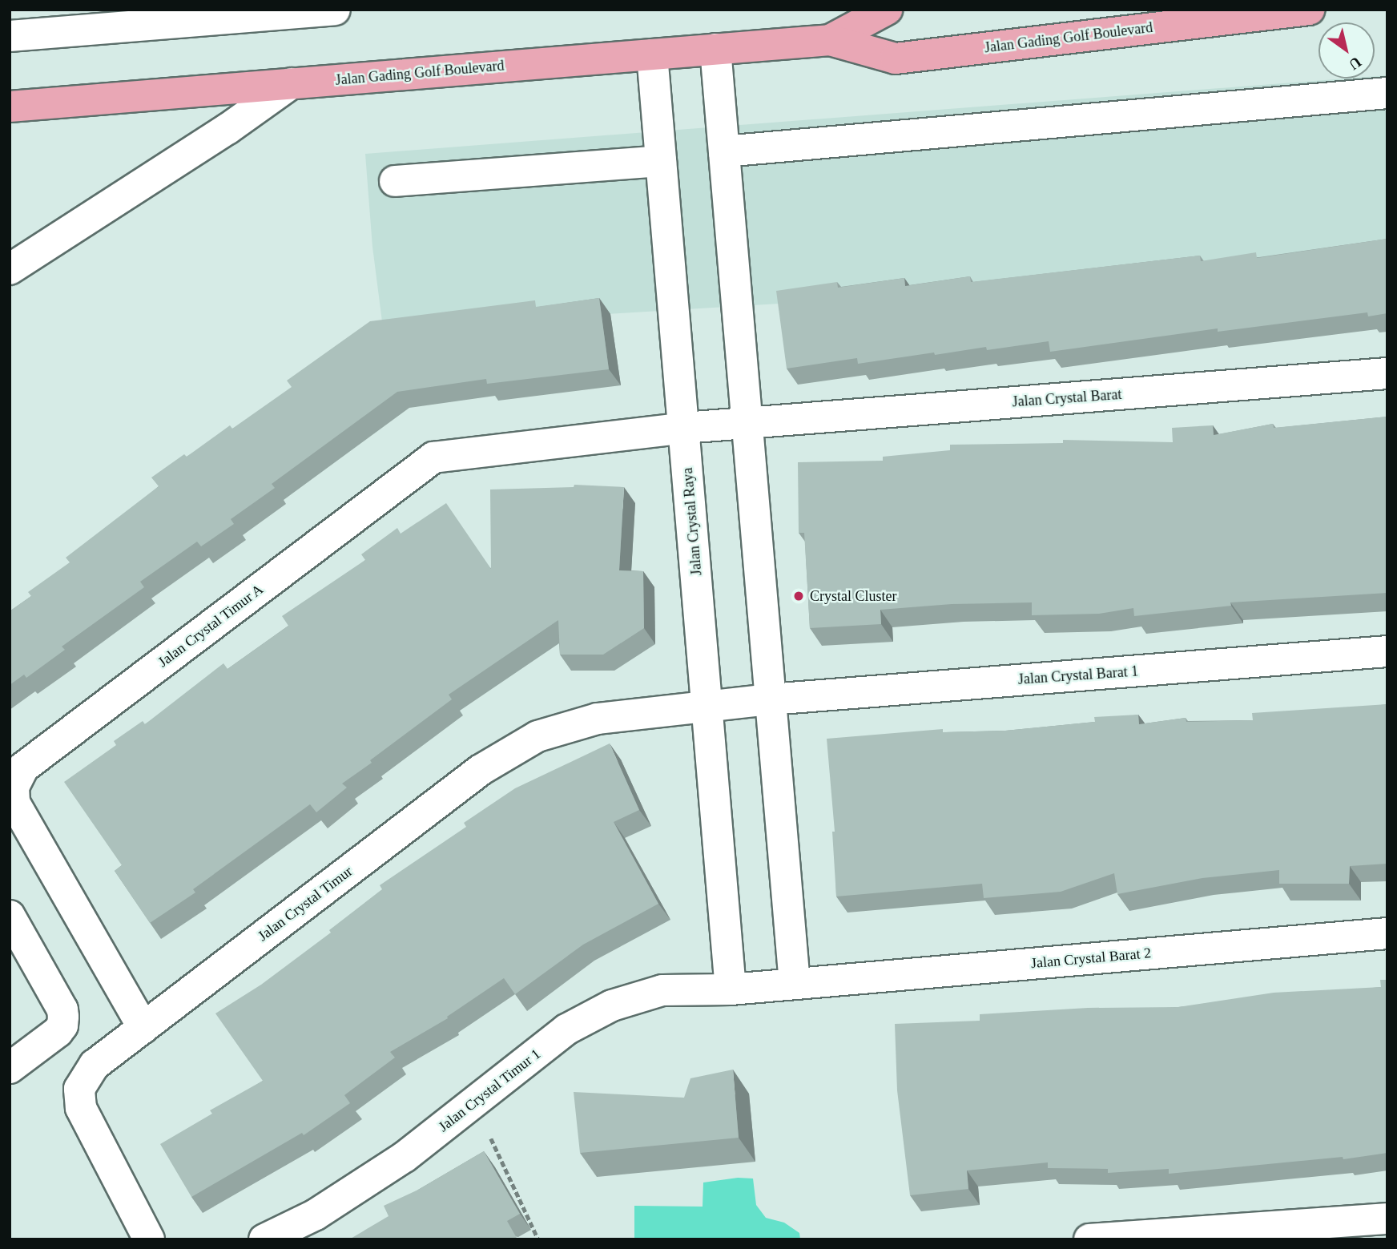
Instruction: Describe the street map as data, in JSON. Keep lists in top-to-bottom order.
{
  "streets": {
    "main road": ["Jalan Gading Golf Boulevard"],
    "street": [
      "Jalan Crystal Barat",
      "Jalan Crystal Raya",
      "Jalan Crystal Timur A",
      "Jalan Crystal Barat 1",
      "Jalan Crystal Timur",
      "Jalan Crystal Barat 2",
      "Jalan Crystal Timur 1"
    ]
  },
  "crossings": [
    ["Jalan Gading Golf Boulevard", "Jalan Crystal Raya"],
    ["Jalan Crystal Barat", "Jalan Crystal Raya"],
    ["Jalan Crystal Barat", "Jalan Crystal Timur A"],
    ["Jalan Crystal Raya", "Jalan Crystal Timur A"],
    ["Jalan Crystal Raya", "Jalan Crystal Barat 1"],
    ["Jalan Crystal Raya", "Jalan Crystal Timur"],
    ["Jalan Crystal Raya", "Jalan Crystal Barat 2"],
    ["Jalan Crystal Raya", "Jalan Crystal Timur 1"],
    ["Jalan Crystal Timur A", "Jalan Crystal Timur"],
    ["Jalan Crystal Barat 1", "Jalan Crystal Timur"],
    ["Jalan Crystal Barat 2", "Jalan Crystal Timur 1"]
  ],
  "places": ["Crystal Cluster"],
  "north": "bottom right"
}
